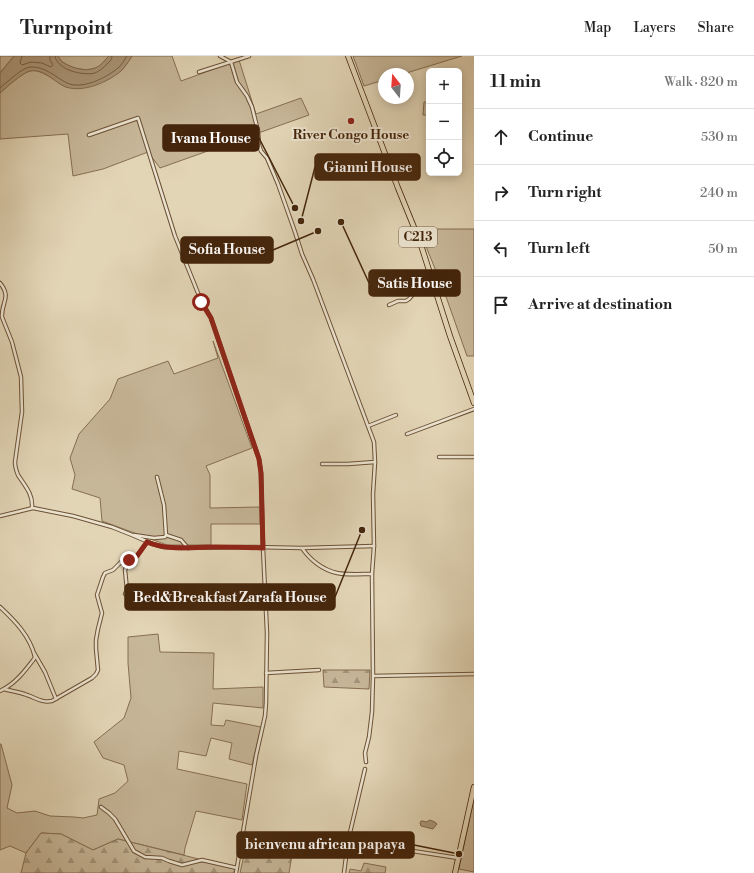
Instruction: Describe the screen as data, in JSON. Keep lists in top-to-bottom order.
{
  "streets": {
    "main road": ["C213"]
  },
  "places": [
    "River Congo House",
    "Ivana House",
    "Gianni House",
    "Satis House",
    "Sofia House",
    "Bed&Breakfast Zarafa House",
    "bienvenu african papaya"
  ],
  "north": "top",
  "page": {
    "header": "Turnpoint",
    "nav": ["Map", "Layers", "Share"],
    "heading": ["11 min", "Walk · 820 m"],
    "map_buttons": ["+", "−"],
    "list": [
      ["Continue", "530 m"],
      ["Turn right", "240 m"],
      ["Turn left", "50 m"],
      "Arrive at destination"
    ]
  }
}
